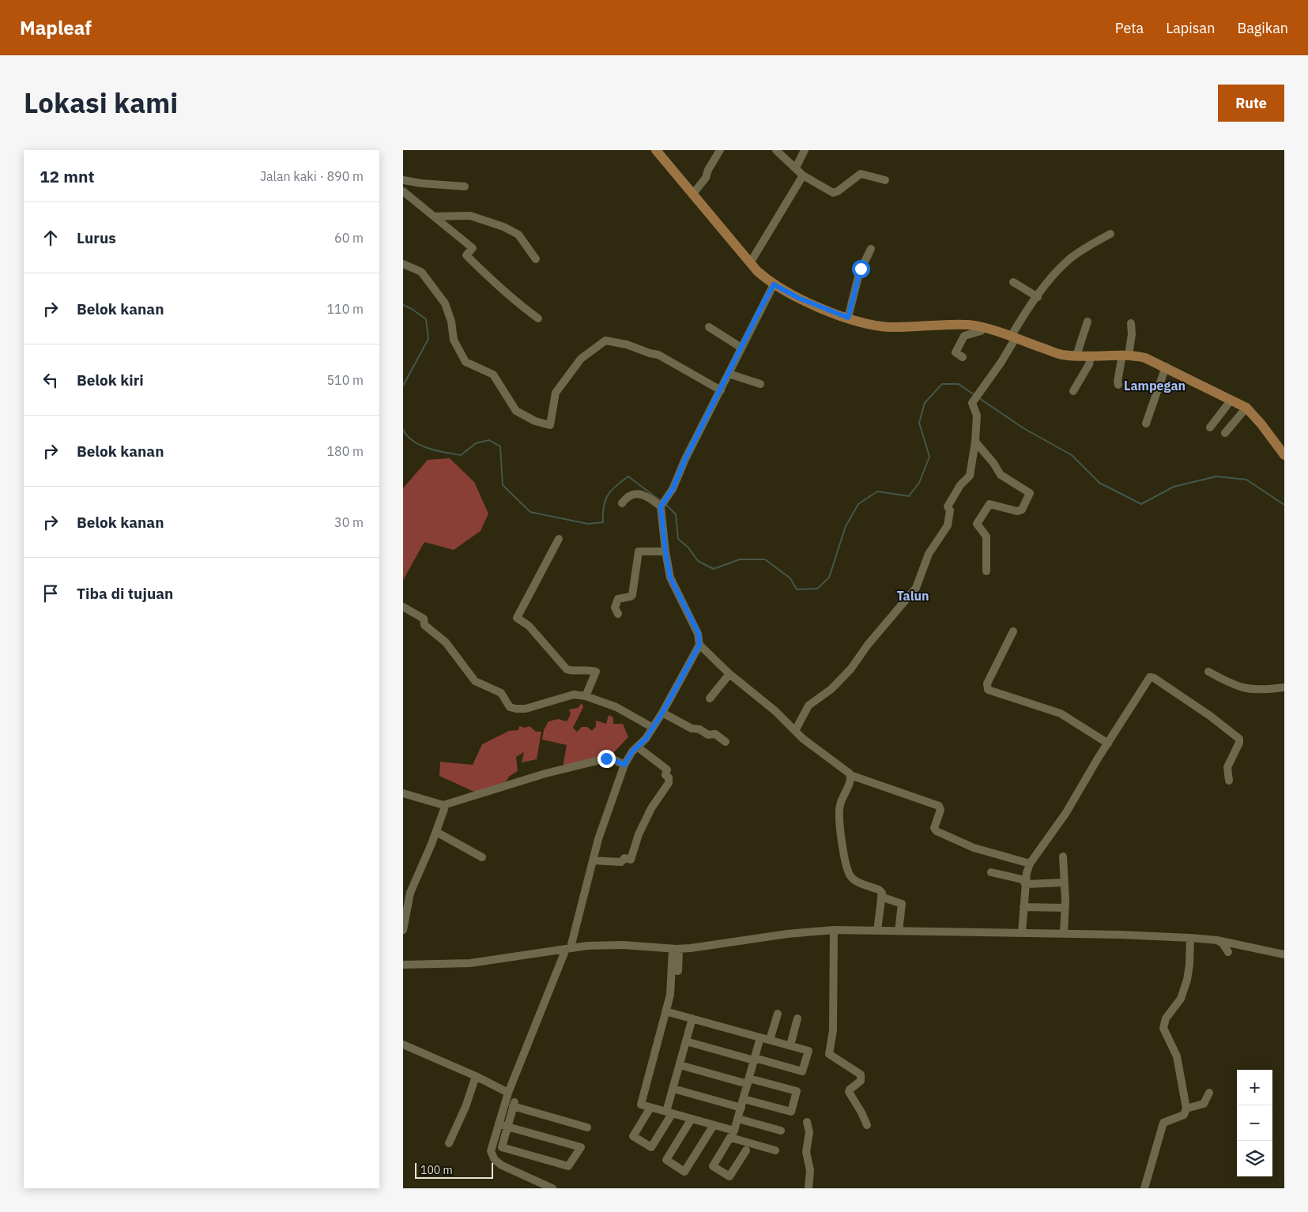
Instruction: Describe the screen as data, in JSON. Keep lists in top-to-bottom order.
{
  "districts": ["Lampegan", "Talun"],
  "scale_bar": "100 m",
  "page": {
    "header": "Mapleaf",
    "nav": ["Peta", "Lapisan", "Bagikan"],
    "title": "Lokasi kami",
    "buttons": "Rute",
    "heading": ["12 mnt", "Jalan kaki · 890 m"],
    "list": [
      ["Lurus", "60 m"],
      ["Belok kanan", "110 m"],
      ["Belok kiri", "510 m"],
      ["Belok kanan", "180 m"],
      ["Belok kanan", "30 m"],
      "Tiba di tujuan"
    ],
    "map_buttons": ["+", "−"],
    "scale": "100 m"
  }
}
